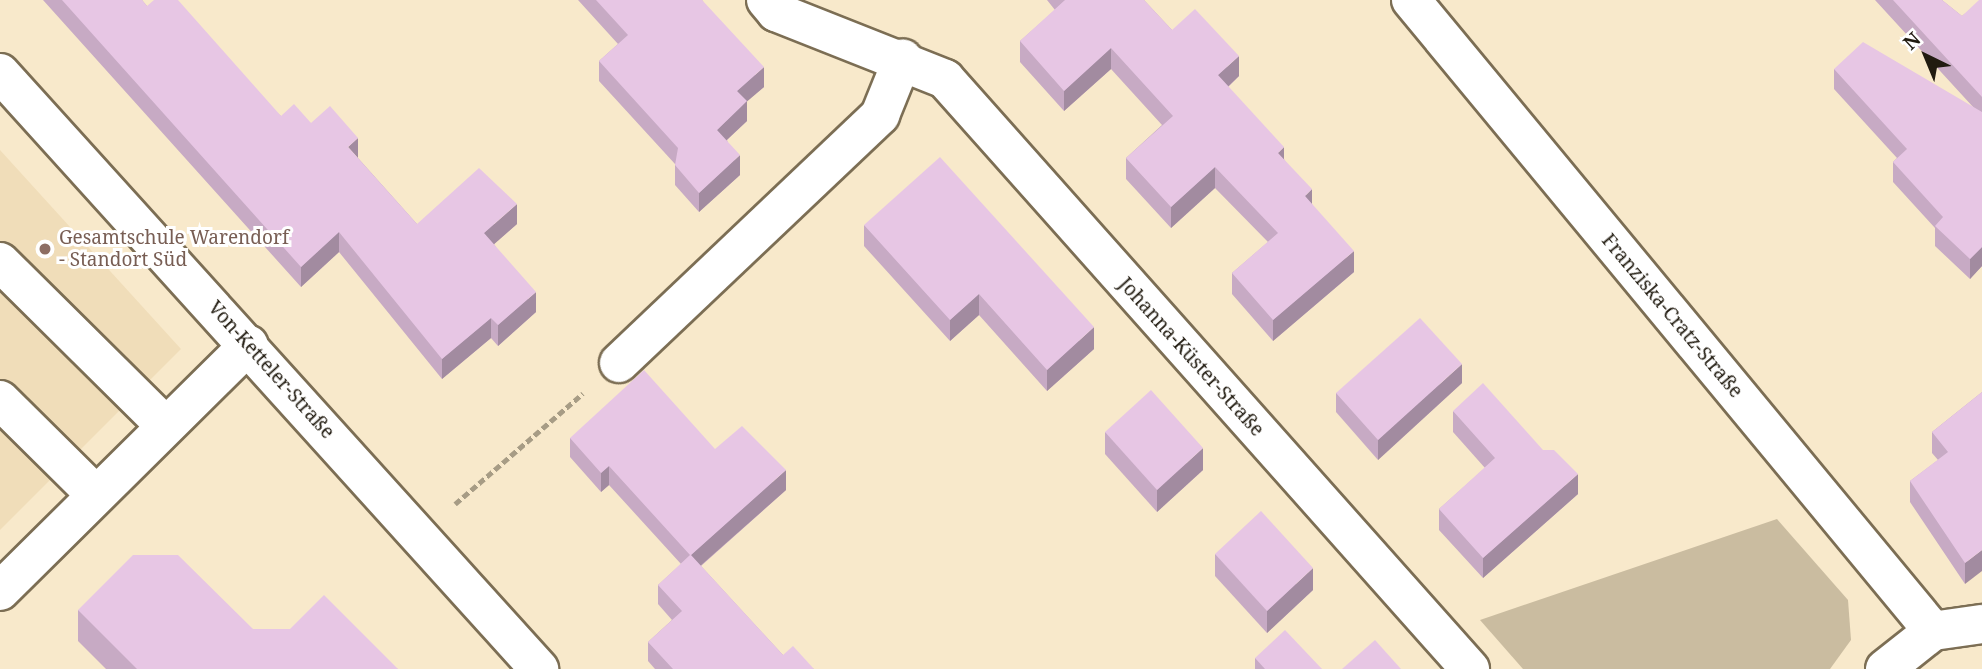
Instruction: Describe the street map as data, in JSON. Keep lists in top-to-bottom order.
{
  "streets": {
    "street": ["Franziska-Cratz-Straße", "Johanna-Küster-Straße", "Von-Ketteler-Straße"]
  },
  "places": ["Gesamtschule Warendorf - Standort Süd"],
  "north": "top left"
}
